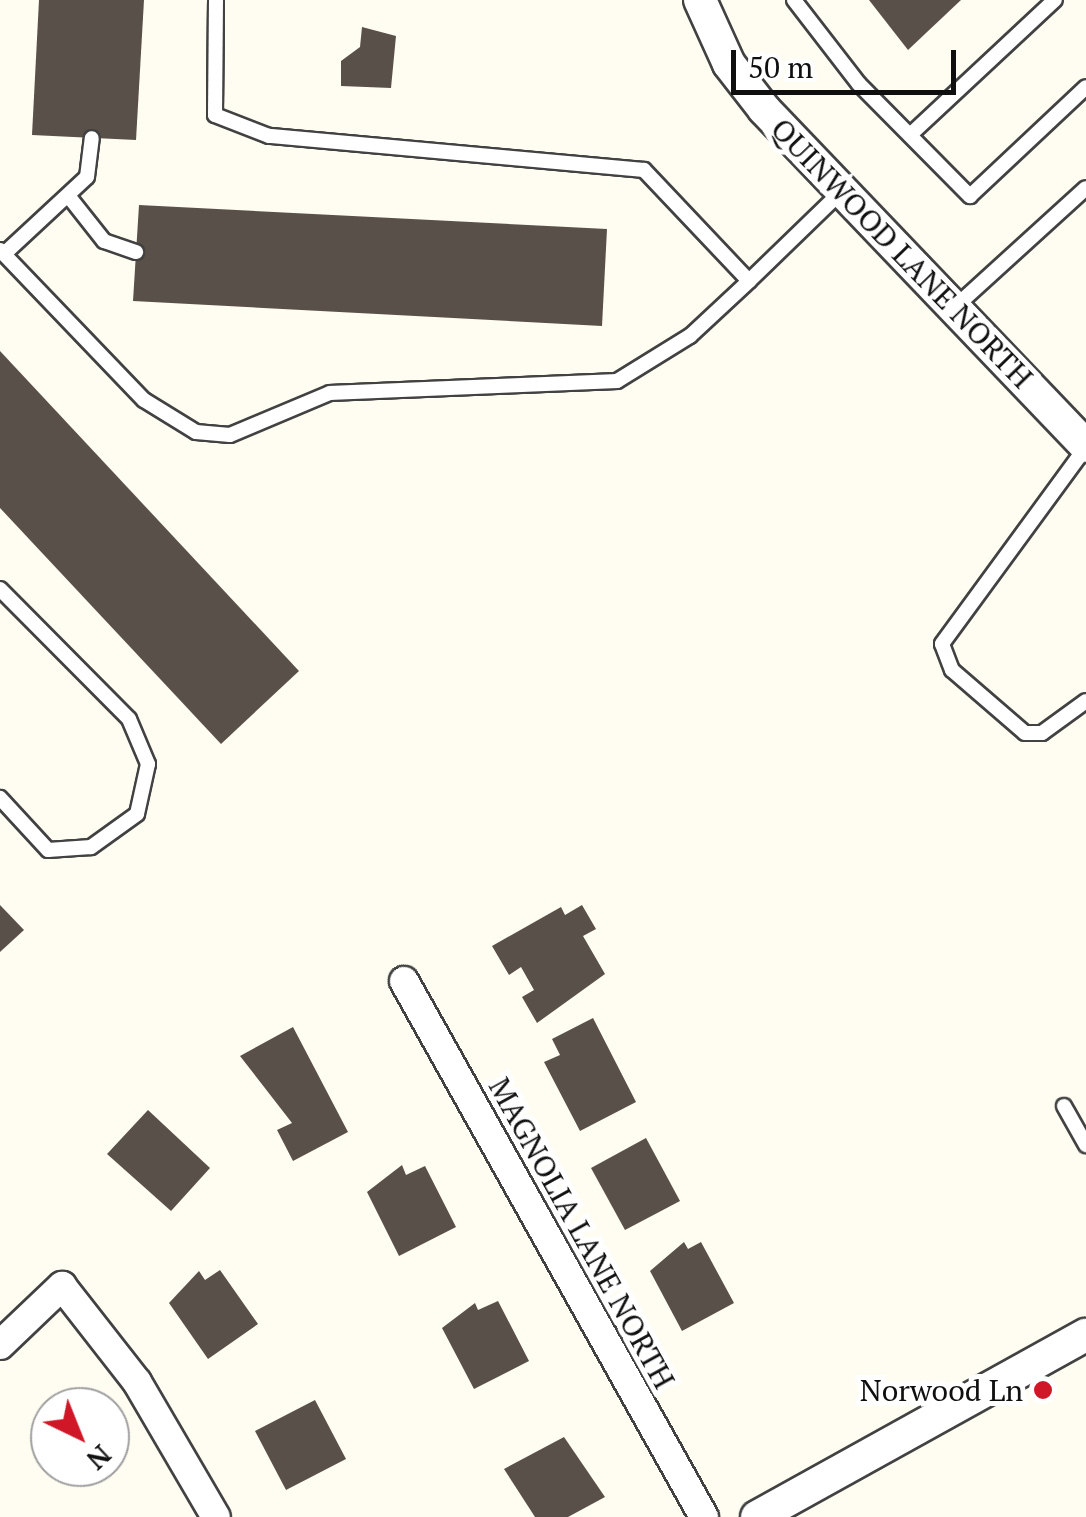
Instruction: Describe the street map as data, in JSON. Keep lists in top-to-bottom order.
{
  "streets": {
    "street": ["QUINWOOD LANE NORTH", "MAGNOLIA LANE NORTH"]
  },
  "places": ["Norwood Ln"],
  "scale_bar": "50 m",
  "north": "bottom right"
}
